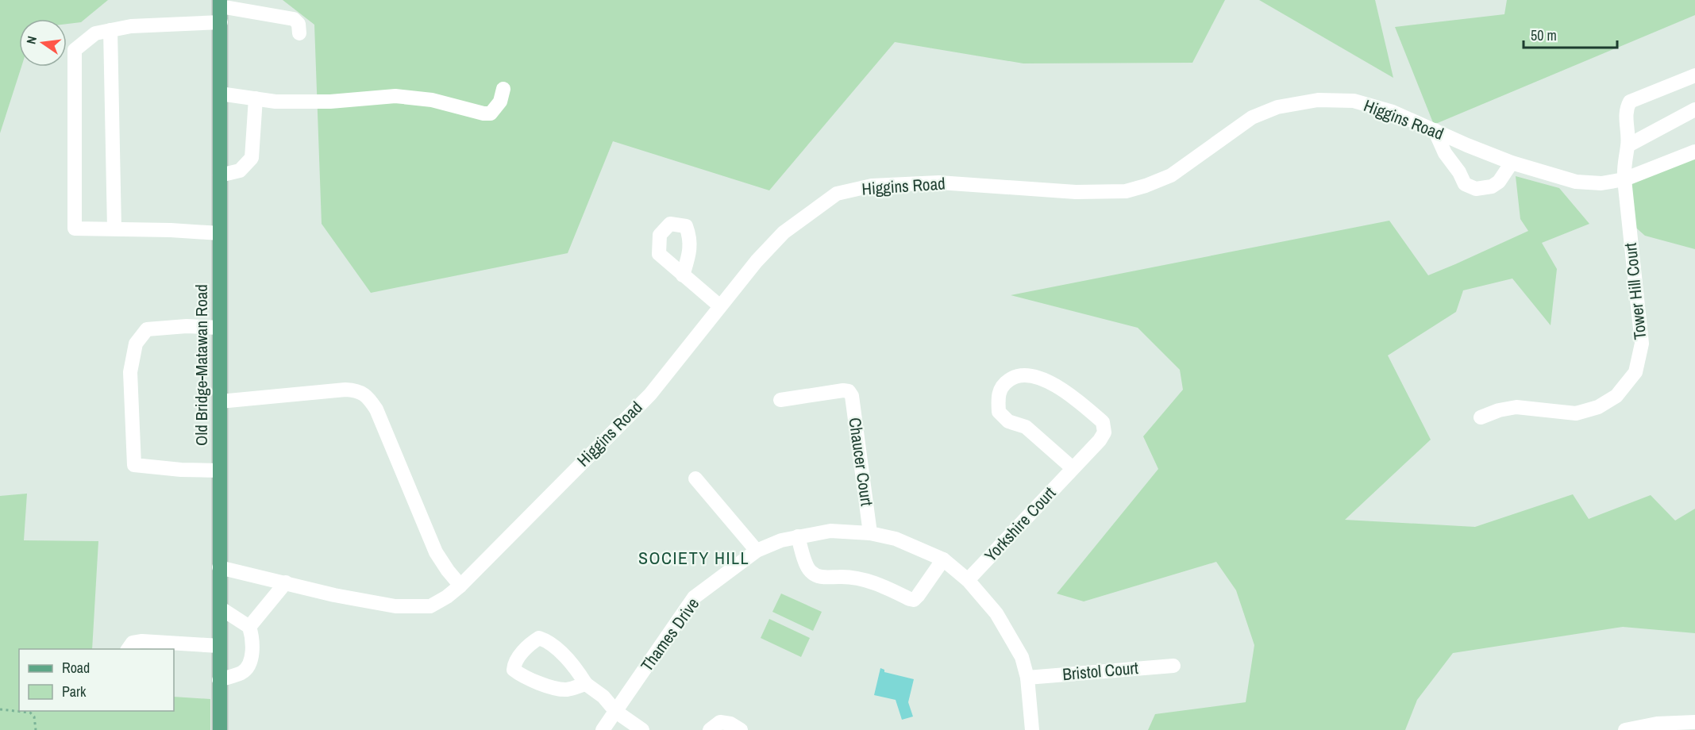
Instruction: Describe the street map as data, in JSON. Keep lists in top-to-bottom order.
{
  "streets": {
    "main road": ["Old Bridge-Matawan Road"],
    "street": [
      "Higgins Road",
      "Tower Hill Court",
      "Chaucer Court",
      "Yorkshire Court",
      "Thames Drive",
      "Bristol Court"
    ]
  },
  "crossings": [
    ["Higgins Road", "Tower Hill Court"],
    ["Higgins Road", "Old Bridge-Matawan Road"],
    ["Chaucer Court", "Thames Drive"],
    ["Yorkshire Court", "Thames Drive"],
    ["Thames Drive", "Bristol Court"]
  ],
  "districts": ["SOCIETY HILL"],
  "legend": ["Road", "Park"],
  "scale_bar": "50 m",
  "north": "left"
}
